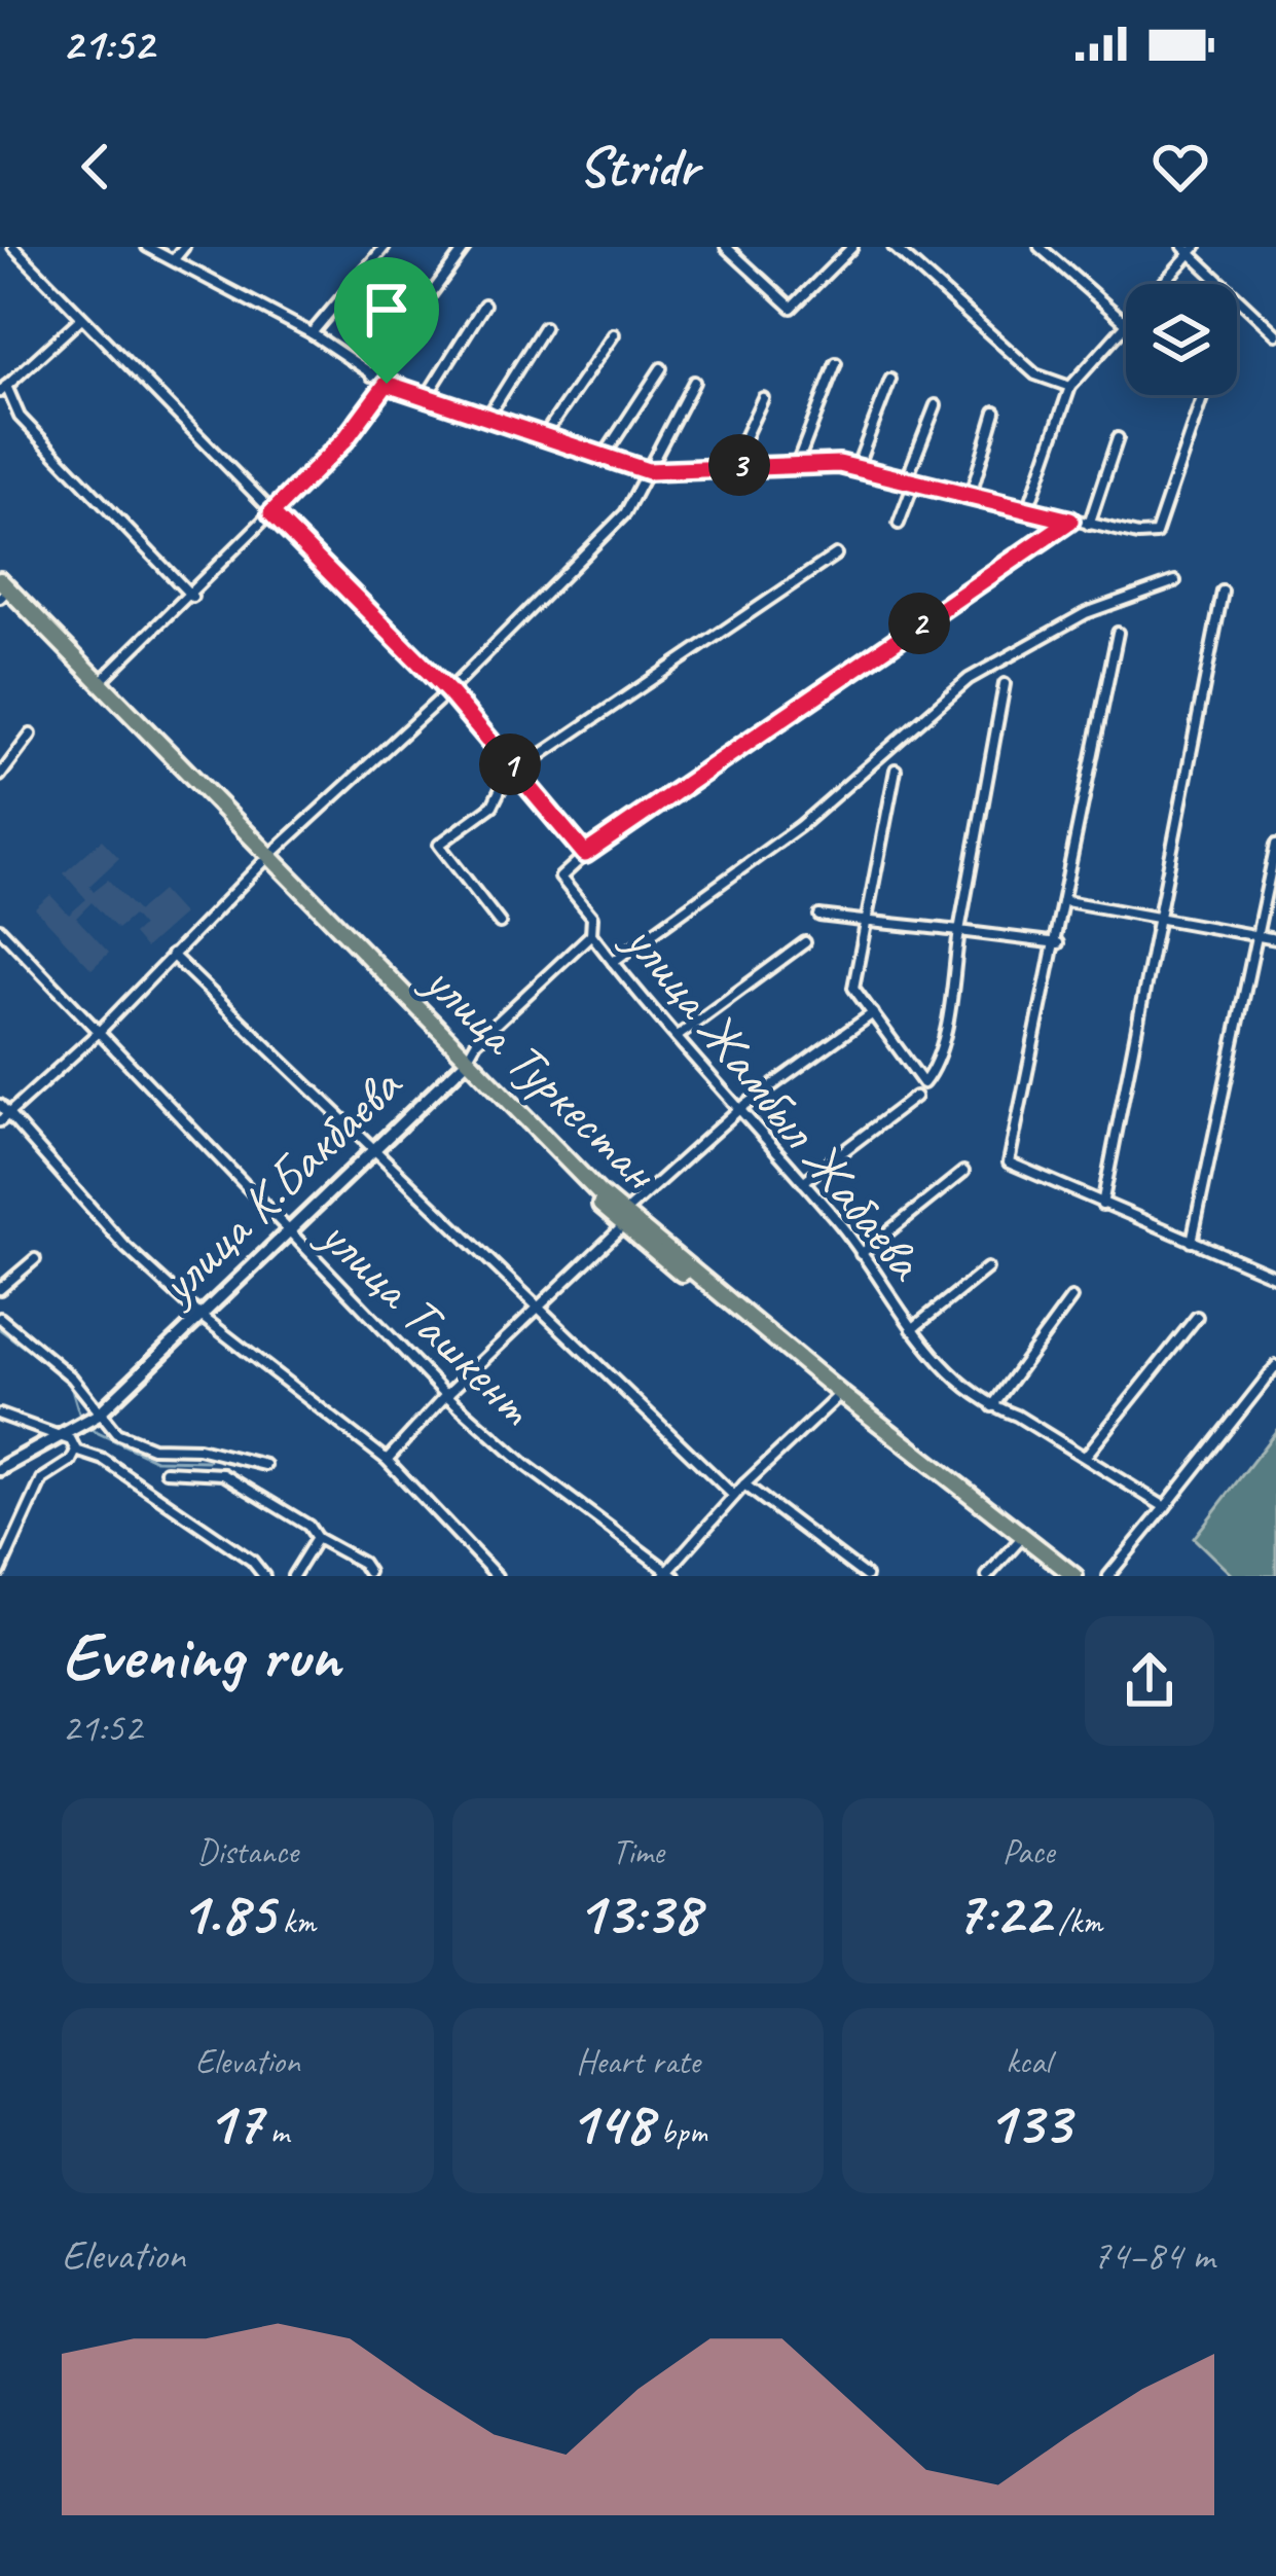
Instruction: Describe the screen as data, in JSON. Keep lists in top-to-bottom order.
{
  "streets": {
    "highway": ["улица Туркестан"],
    "street": ["улица Жамбыл Жабаева", "улица К.Бакбаева", "улица Ташкент"]
  },
  "crossings": [
    ["улица Туркестан", "улица К.Бакбаева"],
    ["улица Жамбыл Жабаева", "улица К.Бакбаева"],
    ["улица К.Бакбаева", "улица Ташкент"]
  ],
  "page": {
    "status": "21:52",
    "header": "Stridr",
    "pins": ["3", "2", "1"],
    "heading": ["Evening run", "21:52"],
    "stats": [
      ["Distance", "1.85 km"],
      ["Time", "13:38"],
      ["Pace", "7:22 /km"],
      ["Elevation", "17 m"],
      ["Heart rate", "148 bpm"],
      ["kcal", "133"]
    ],
    "chart": ["Elevation", "74–84 m"]
  }
}
